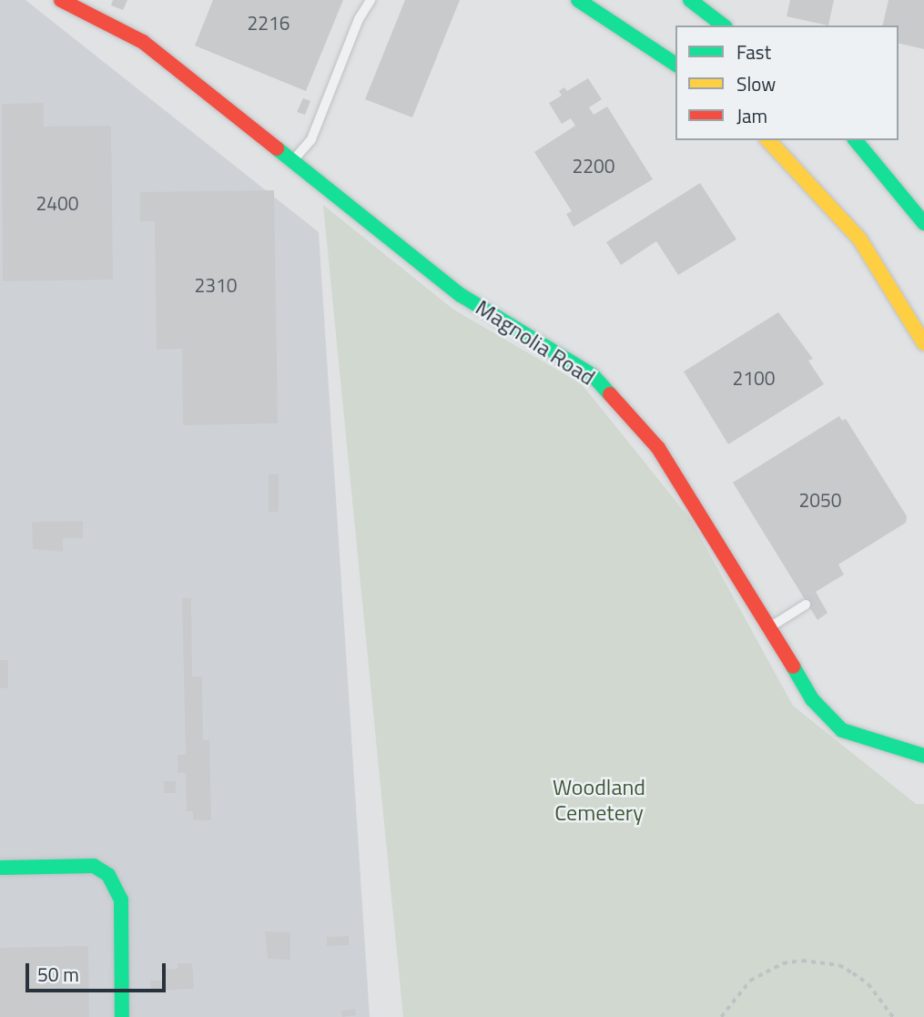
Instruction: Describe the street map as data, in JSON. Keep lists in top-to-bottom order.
{
  "streets": {
    "street": ["Magnolia Road"]
  },
  "parks": ["Woodland Cemetery"],
  "house_numbers": [
    "2216",
    "2200",
    "2400",
    "2310",
    "2100",
    "2050"
  ],
  "legend": ["Fast", "Slow", "Jam"],
  "scale_bar": "50 m"
}
